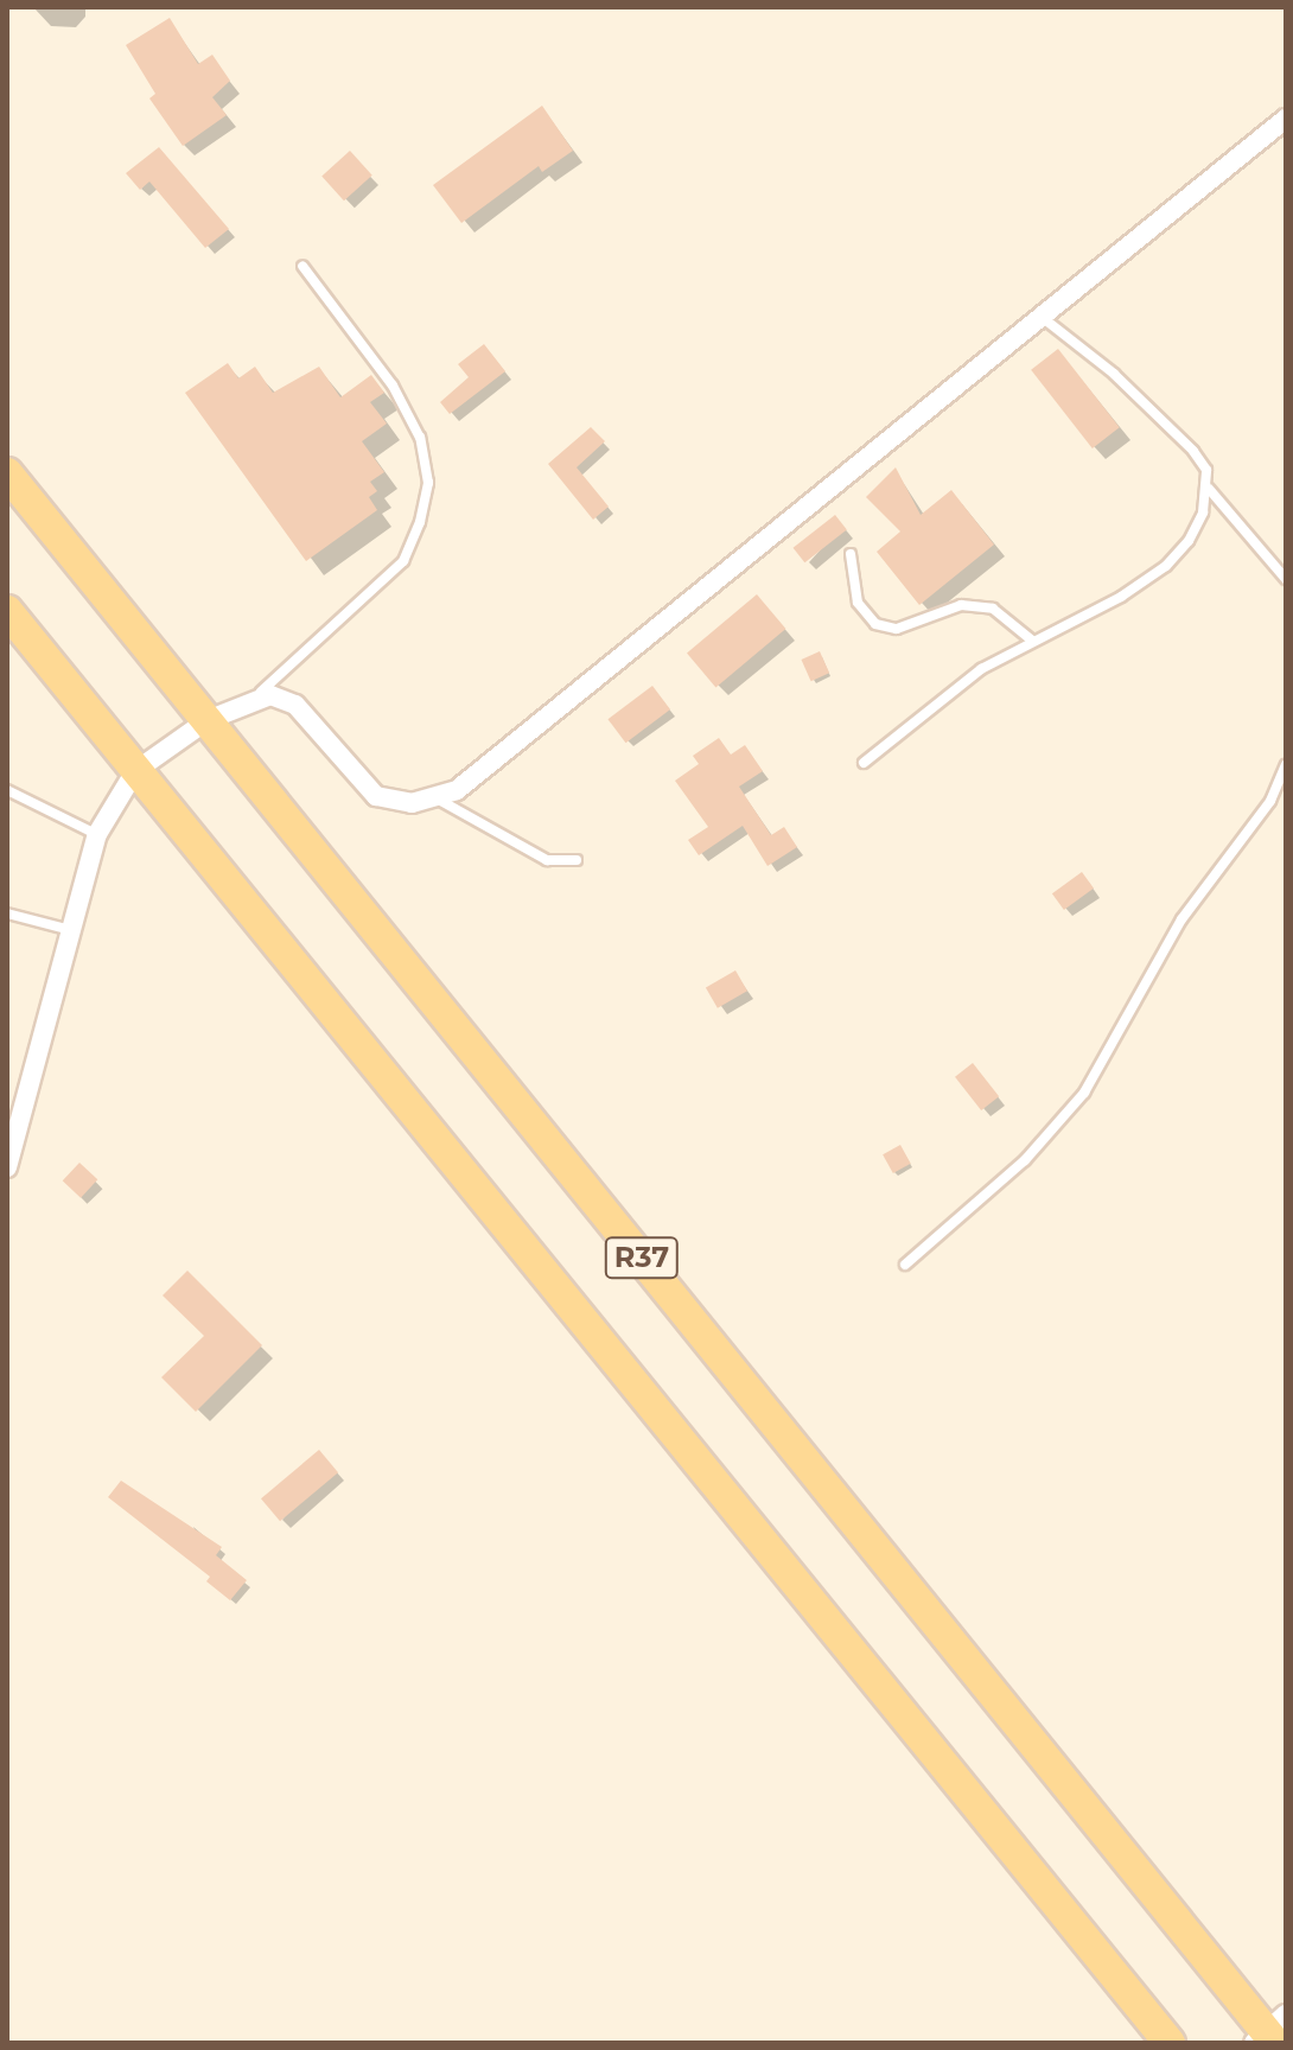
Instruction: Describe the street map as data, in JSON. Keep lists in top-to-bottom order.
{
  "streets": {
    "main road": ["R37"]
  }
}
